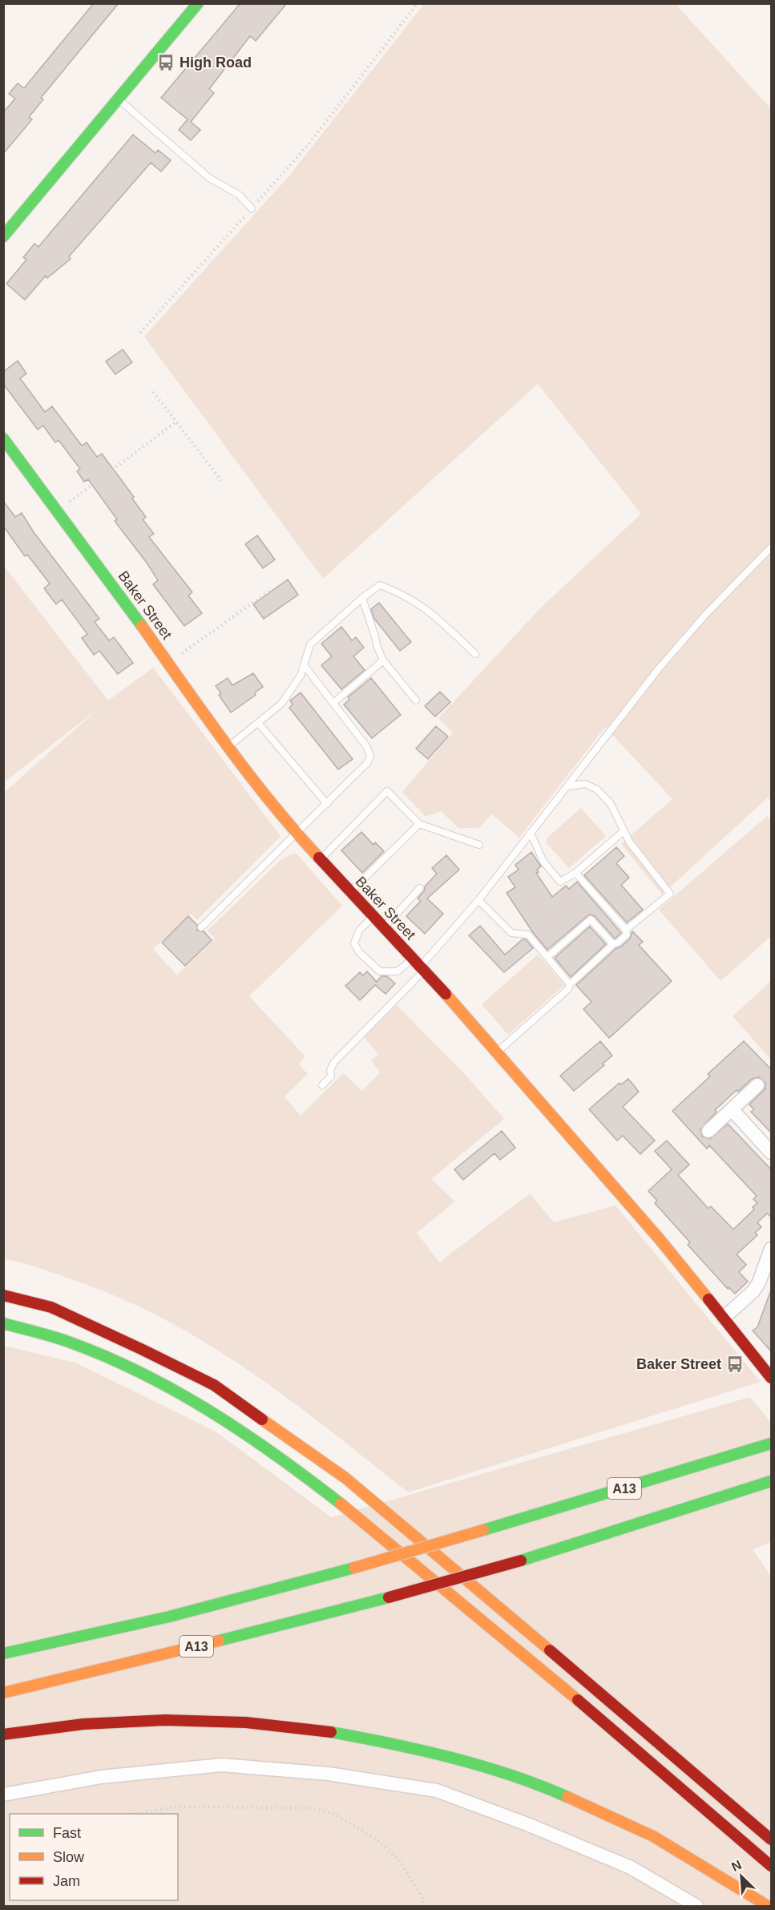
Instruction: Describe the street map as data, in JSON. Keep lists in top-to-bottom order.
{
  "streets": {
    "main road": ["Baker Street", "A13"]
  },
  "places": {
    "bus stop": ["High Road", "Baker Street"]
  },
  "legend": ["Fast", "Slow", "Jam"],
  "north": "top left"
}
